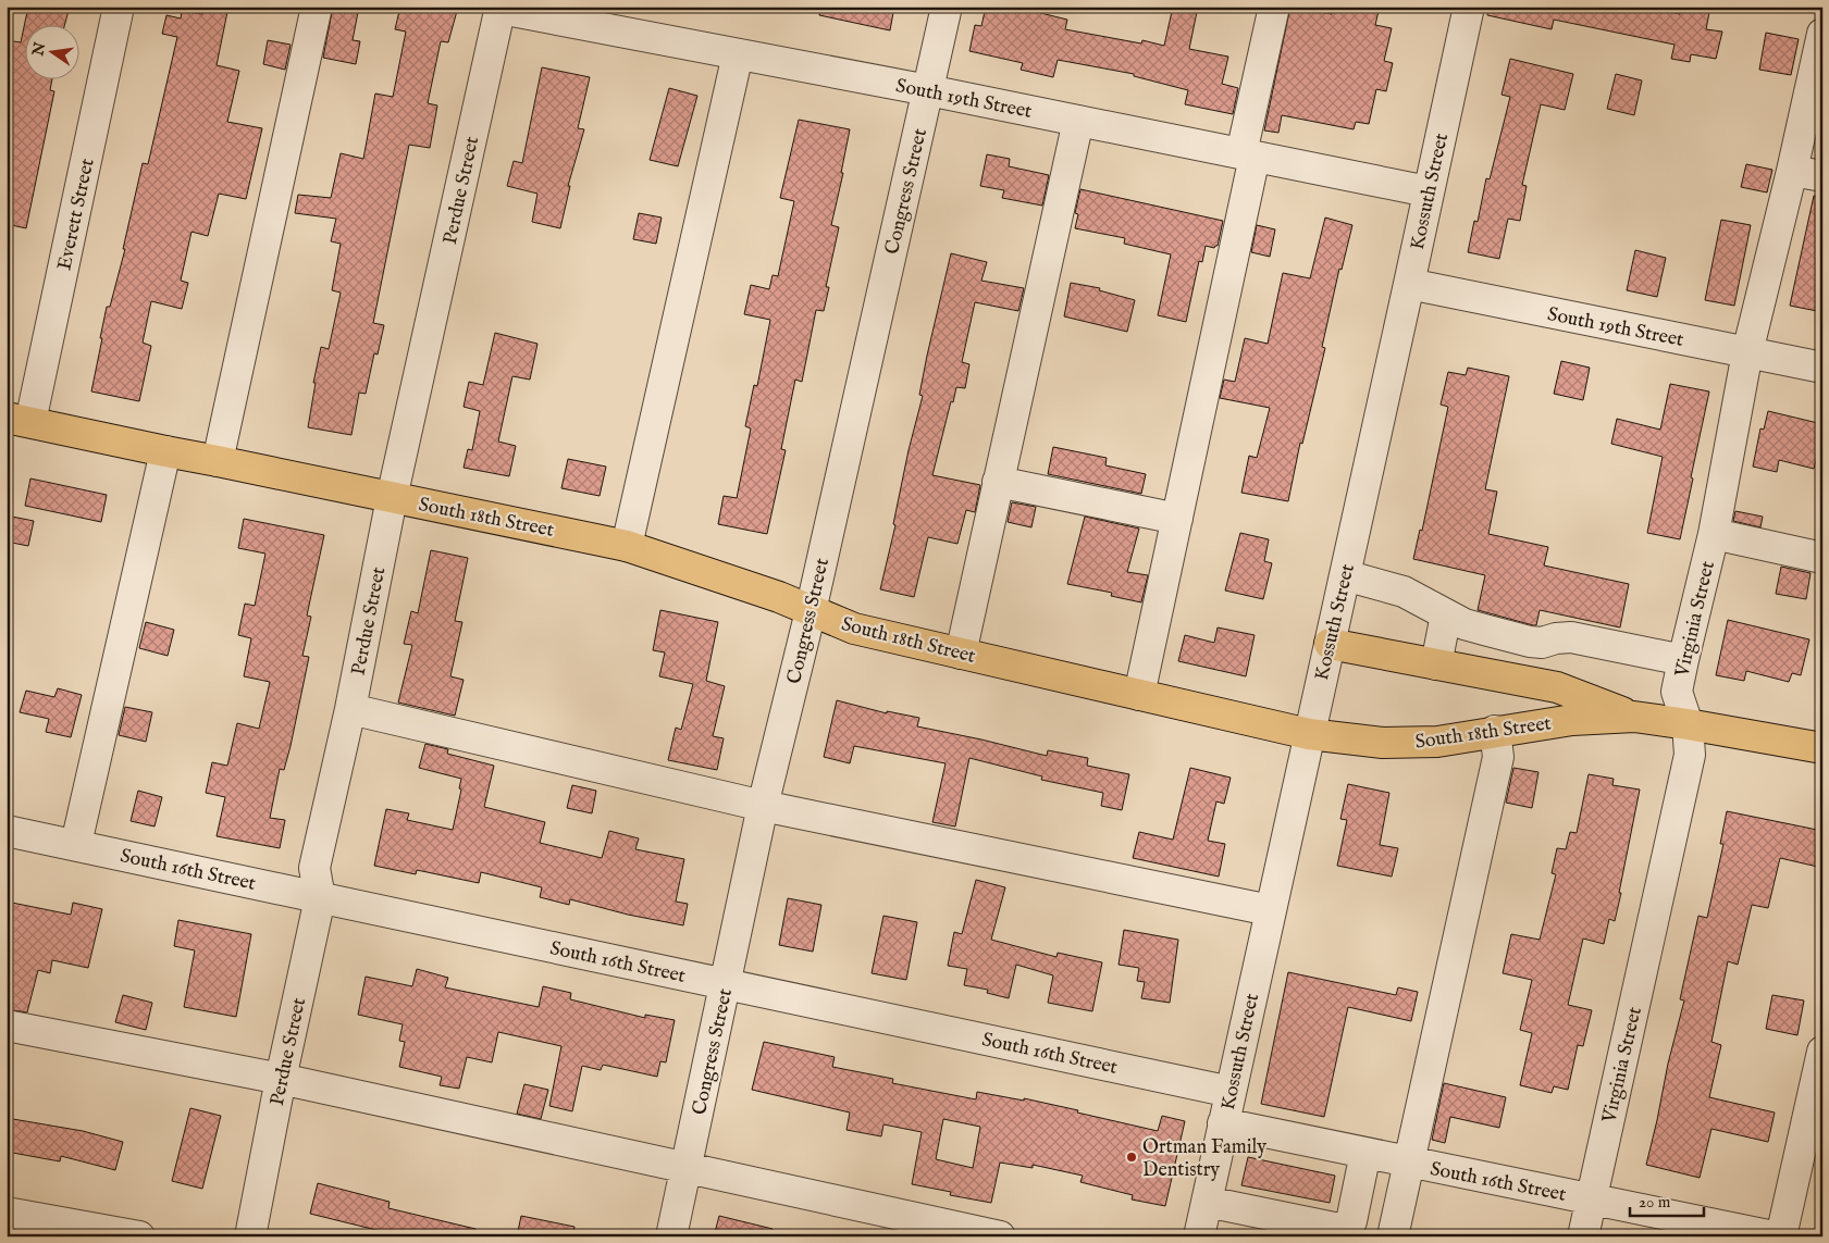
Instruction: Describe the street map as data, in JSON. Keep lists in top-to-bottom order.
{
  "streets": {
    "main road": ["South 18th Street"],
    "street": [
      "South 19th Street",
      "Perdue Street",
      "Congress Street",
      "Kossuth Street",
      "Everett Street",
      "Virginia Street",
      "South 16th Street"
    ]
  },
  "crossings": [
    ["South 19th Street", "Perdue Street"],
    ["South 19th Street", "Congress Street"],
    ["South 19th Street", "Kossuth Street"],
    ["South 19th Street", "Virginia Street"],
    ["Perdue Street", "South 18th Street"],
    ["Perdue Street", "South 16th Street"],
    ["Congress Street", "South 18th Street"],
    ["Congress Street", "South 16th Street"],
    ["Kossuth Street", "South 18th Street"],
    ["Kossuth Street", "South 16th Street"],
    ["Everett Street", "South 18th Street"],
    ["South 18th Street", "Virginia Street"],
    ["Virginia Street", "South 16th Street"]
  ],
  "places": ["Ortman Family Dentistry"],
  "scale_bar": "20 m",
  "north": "left"
}
